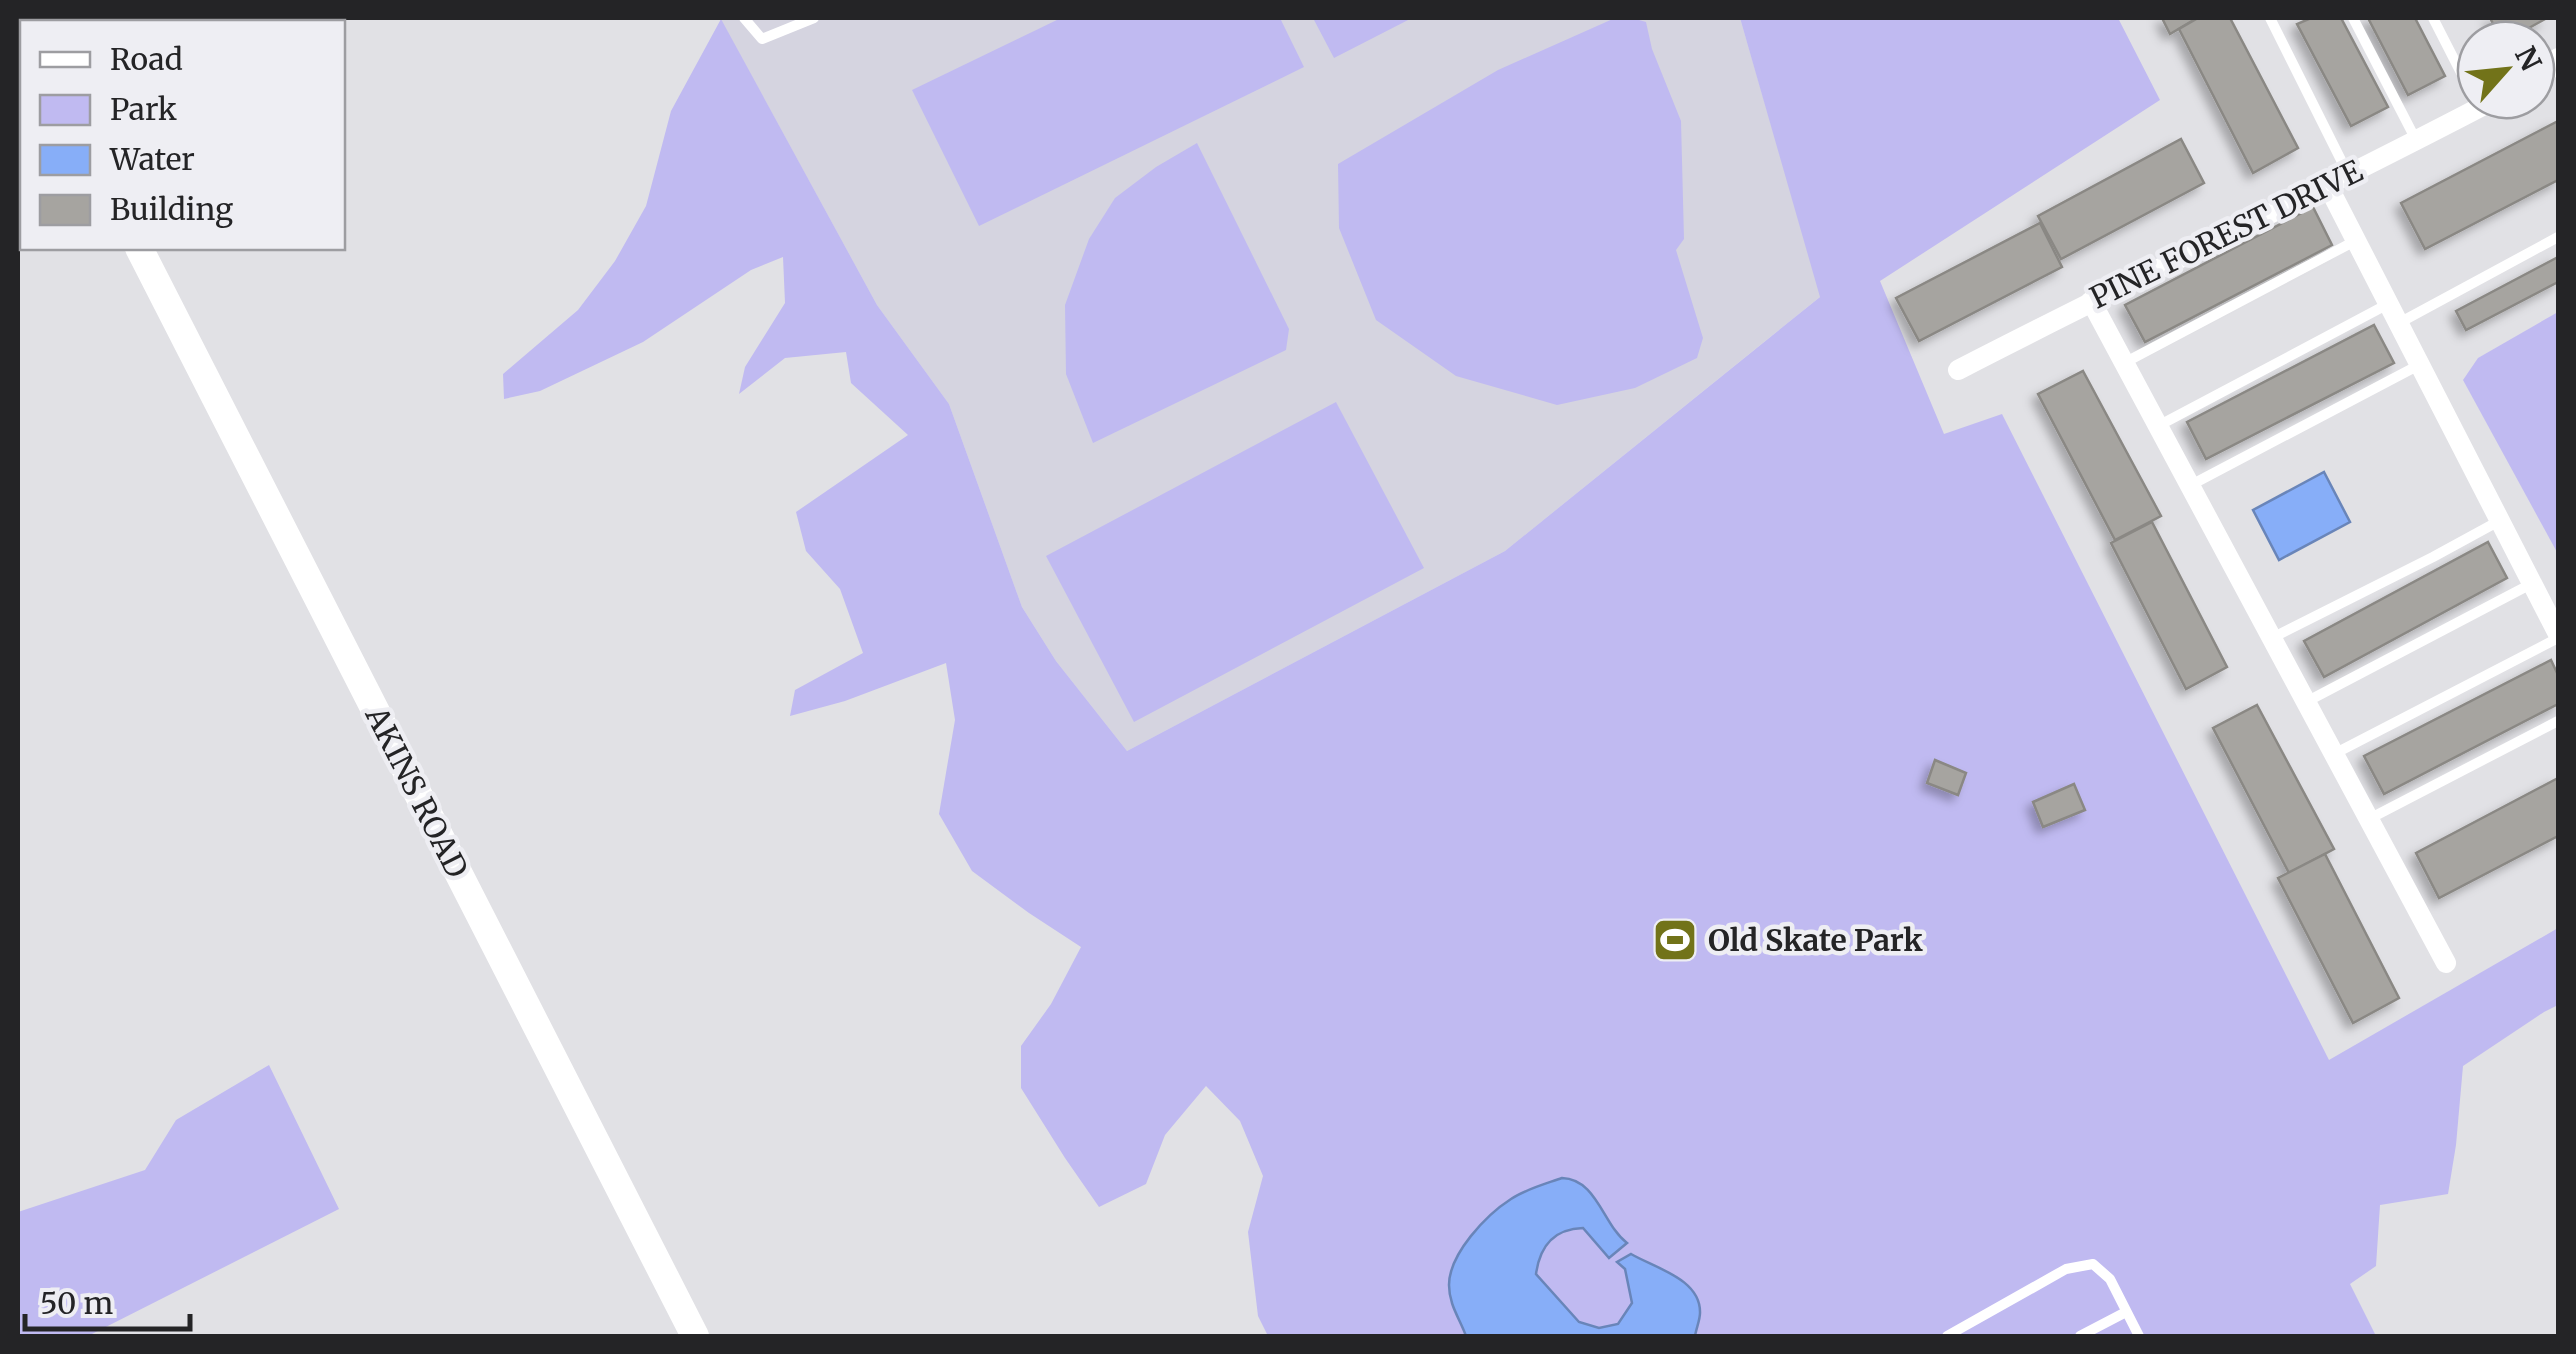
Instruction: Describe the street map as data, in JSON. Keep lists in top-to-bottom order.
{
  "streets": {
    "street": ["PINE FOREST DRIVE", "AKINS ROAD"]
  },
  "places": {
    "sports": ["Old Skate Park"]
  },
  "legend": [
    "Road",
    "Park",
    "Water",
    "Building"
  ],
  "scale_bar": "50 m",
  "north": "top right"
}
